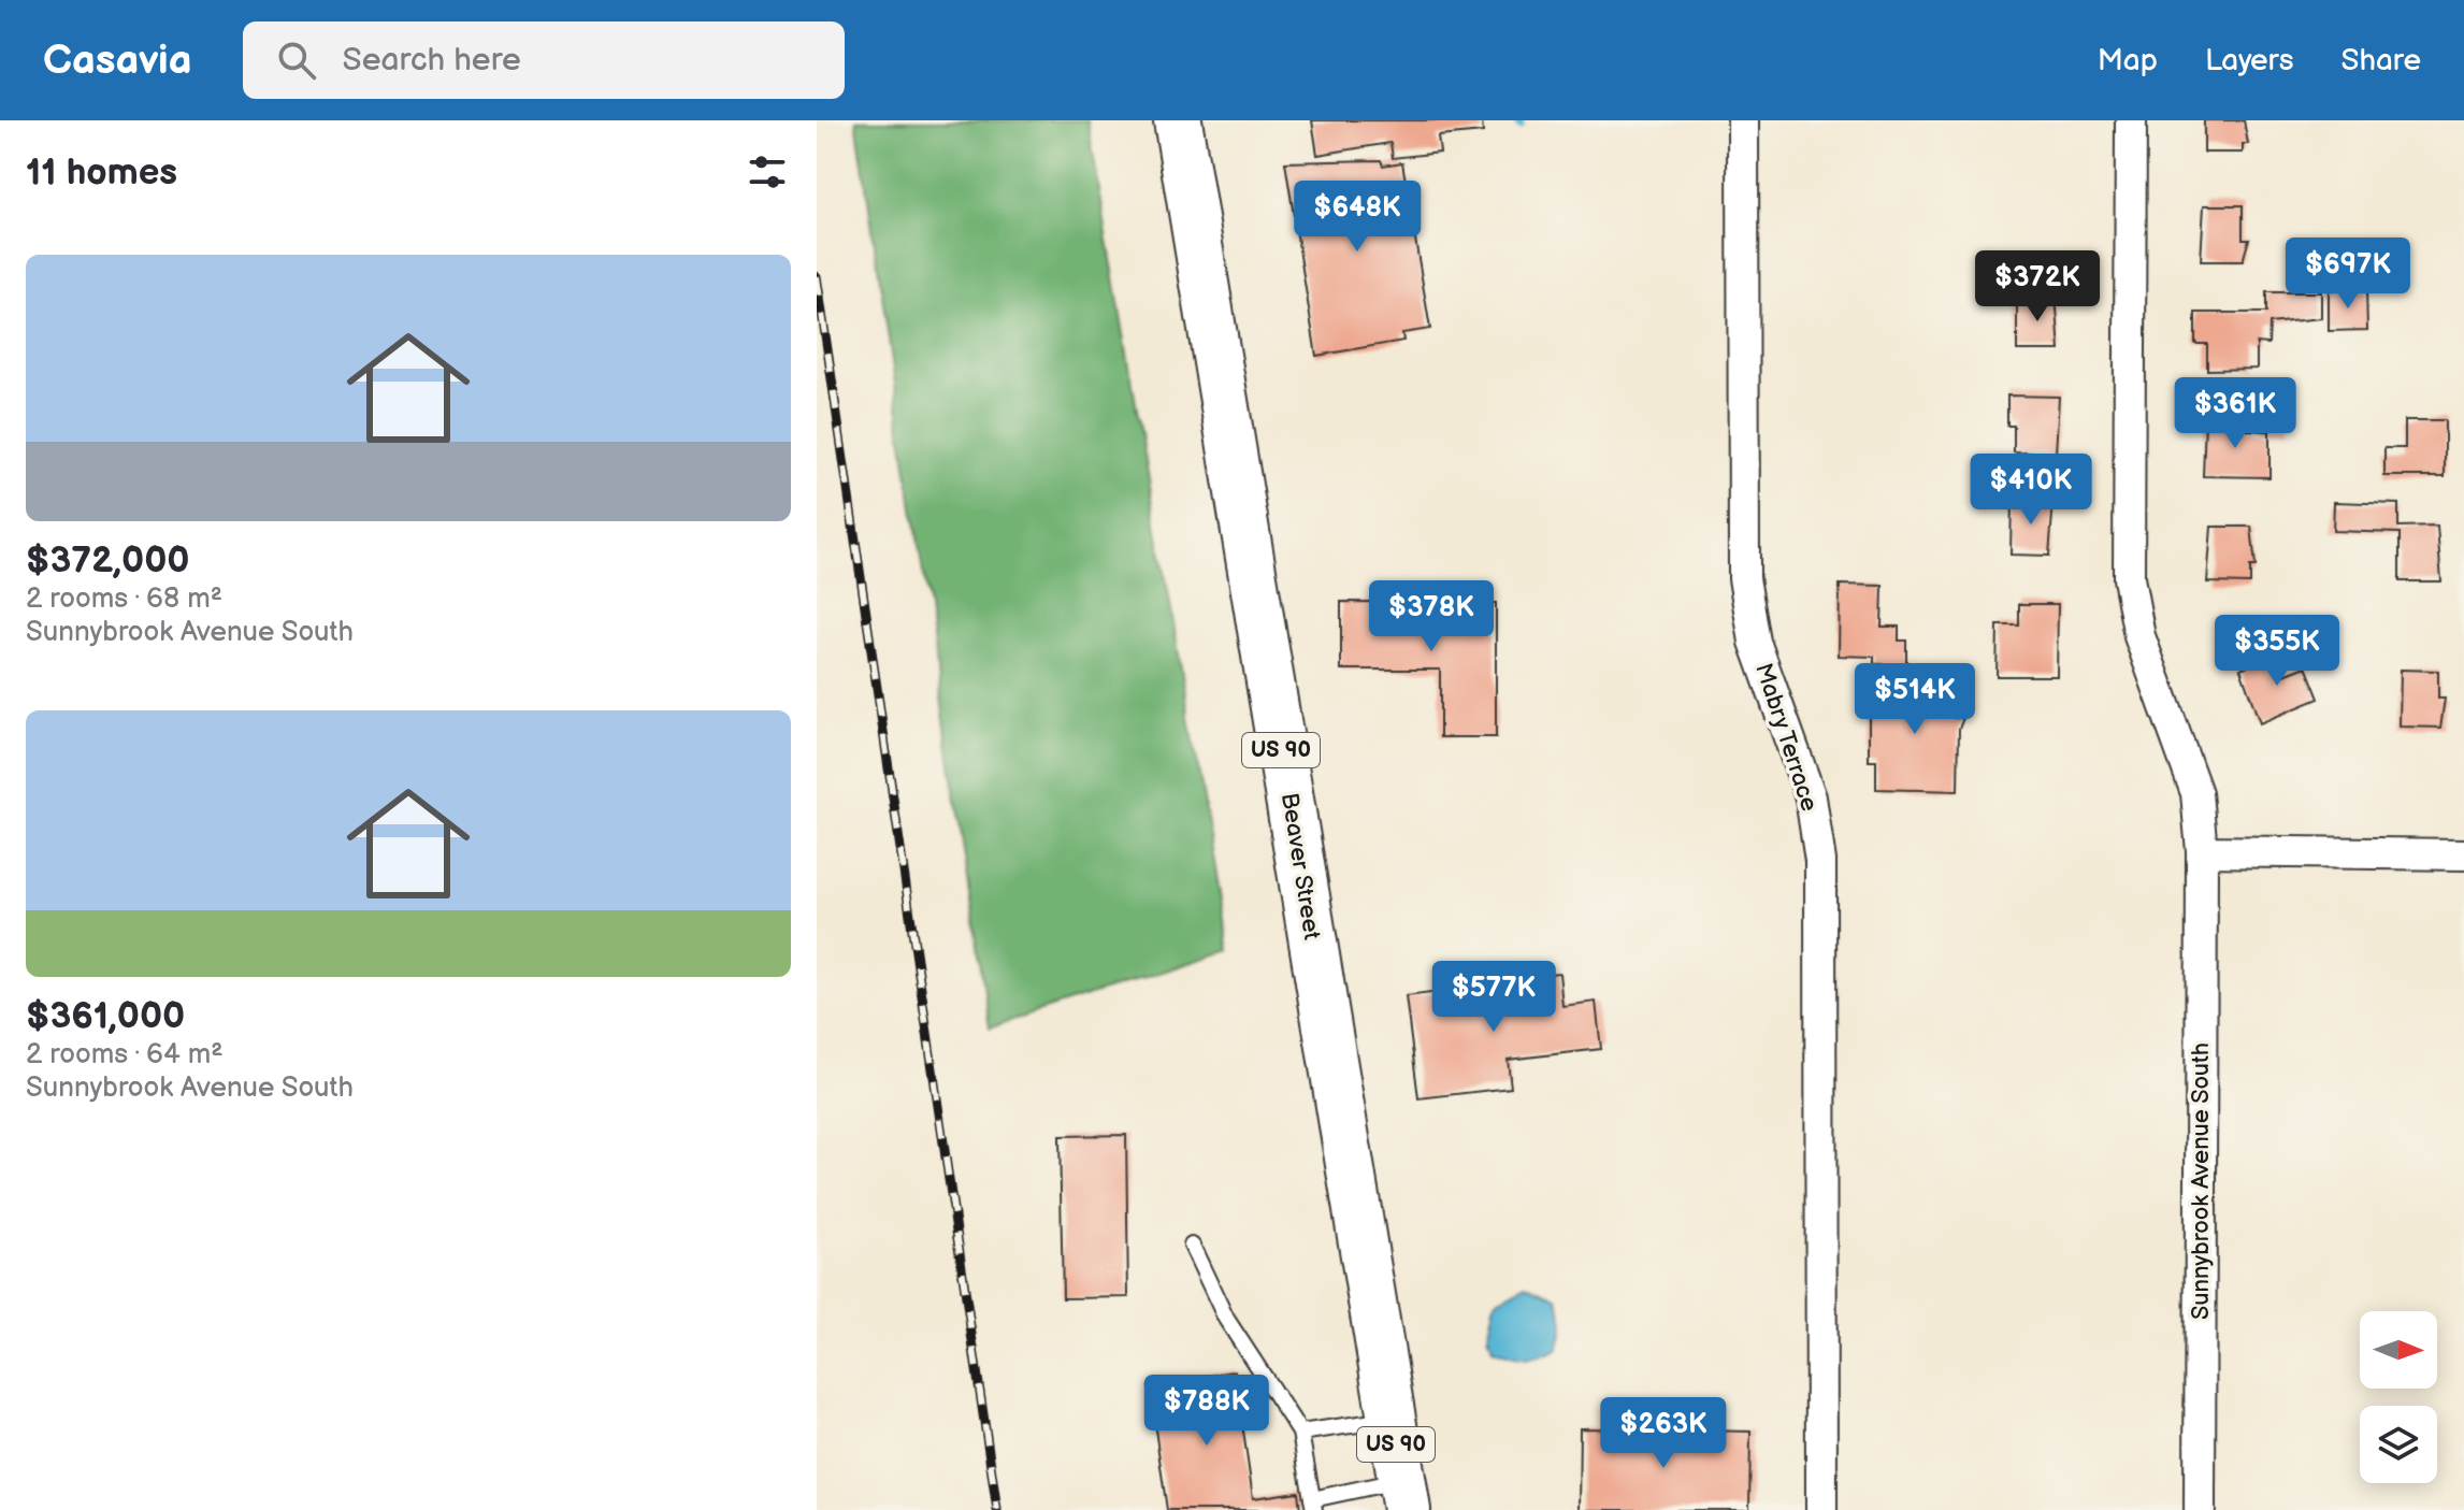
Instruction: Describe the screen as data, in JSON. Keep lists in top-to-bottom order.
{
  "streets": {
    "main road": ["US 90", "Beaver Street"],
    "street": ["Mabry Terrace", "Sunnybrook Avenue South"]
  },
  "north": "right",
  "page": {
    "header": "Casavia",
    "search": "Search here",
    "nav": ["Map", "Layers", "Share"],
    "heading": "11 homes",
    "price": [
      "$648K",
      "$697K",
      "$372K",
      "$361K",
      "$410K",
      "$378K",
      "$355K",
      "$514K",
      "$577K",
      "$788K",
      "$263K"
    ],
    "list": [
      {
        "name": "$372,000",
        "note": "2 rooms · 68 m² · Sunnybrook Avenue South"
      },
      {
        "name": "$361,000",
        "note": "2 rooms · 64 m² · Sunnybrook Avenue South"
      }
    ]
  }
}
